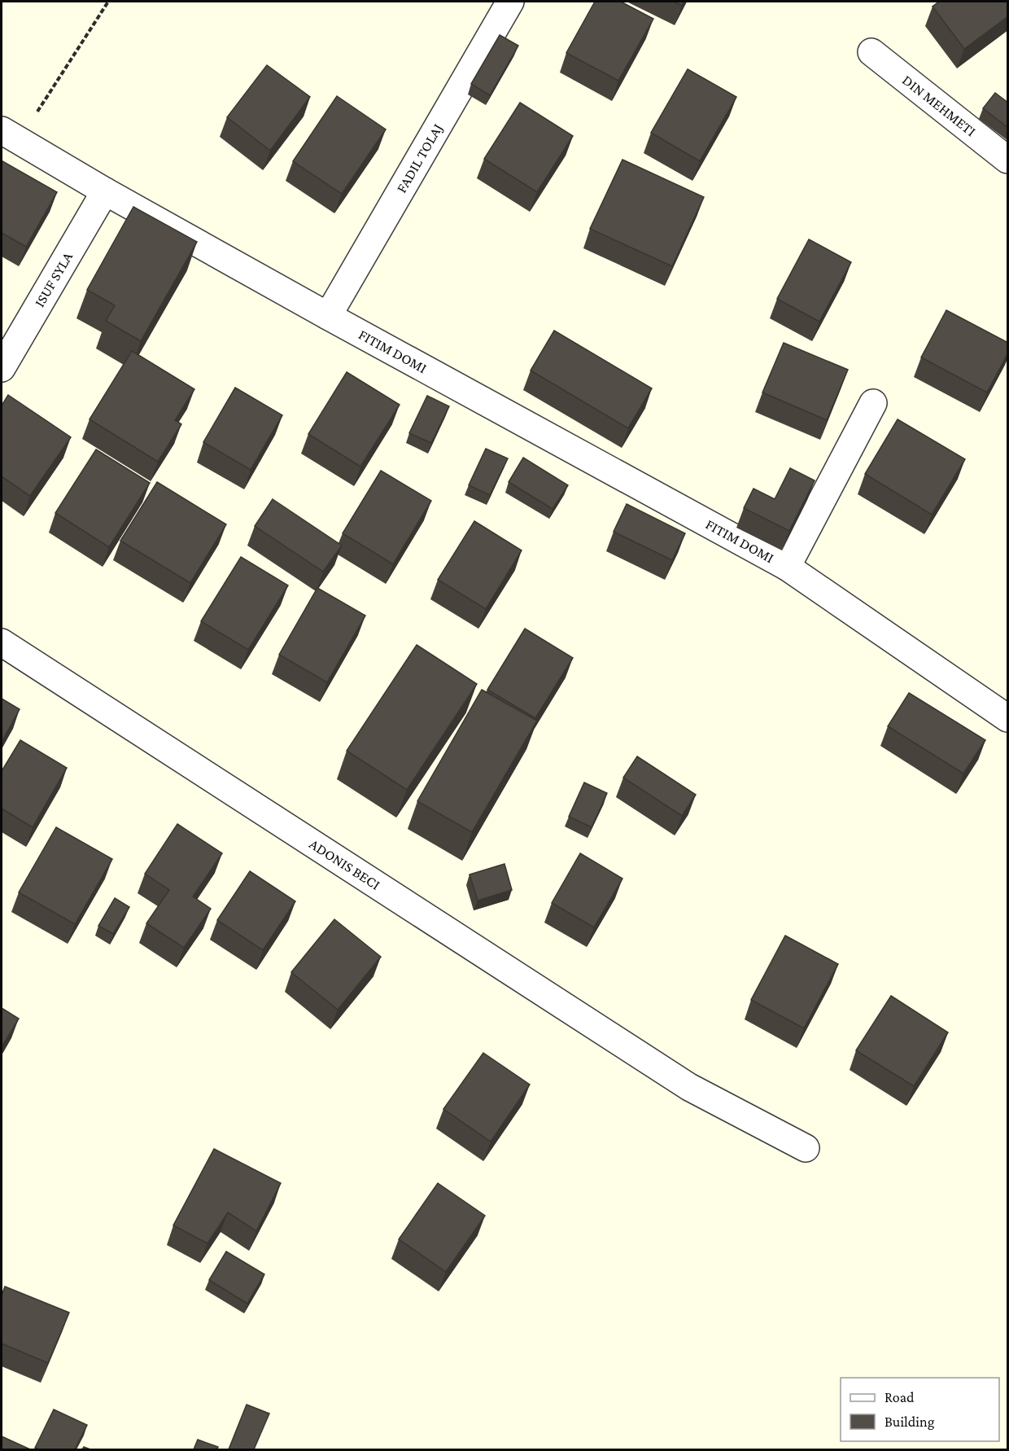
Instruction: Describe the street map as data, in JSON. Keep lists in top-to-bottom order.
{
  "streets": {
    "street": [
      "DIN MEHMETI",
      "FADIL TOLAJ",
      "ISUF SYLA",
      "FITIM DOMI",
      "ADONIS BECI"
    ]
  },
  "crossings": [
    ["FADIL TOLAJ", "FITIM DOMI"],
    ["ISUF SYLA", "FITIM DOMI"]
  ],
  "legend": ["Road", "Building"]
}
